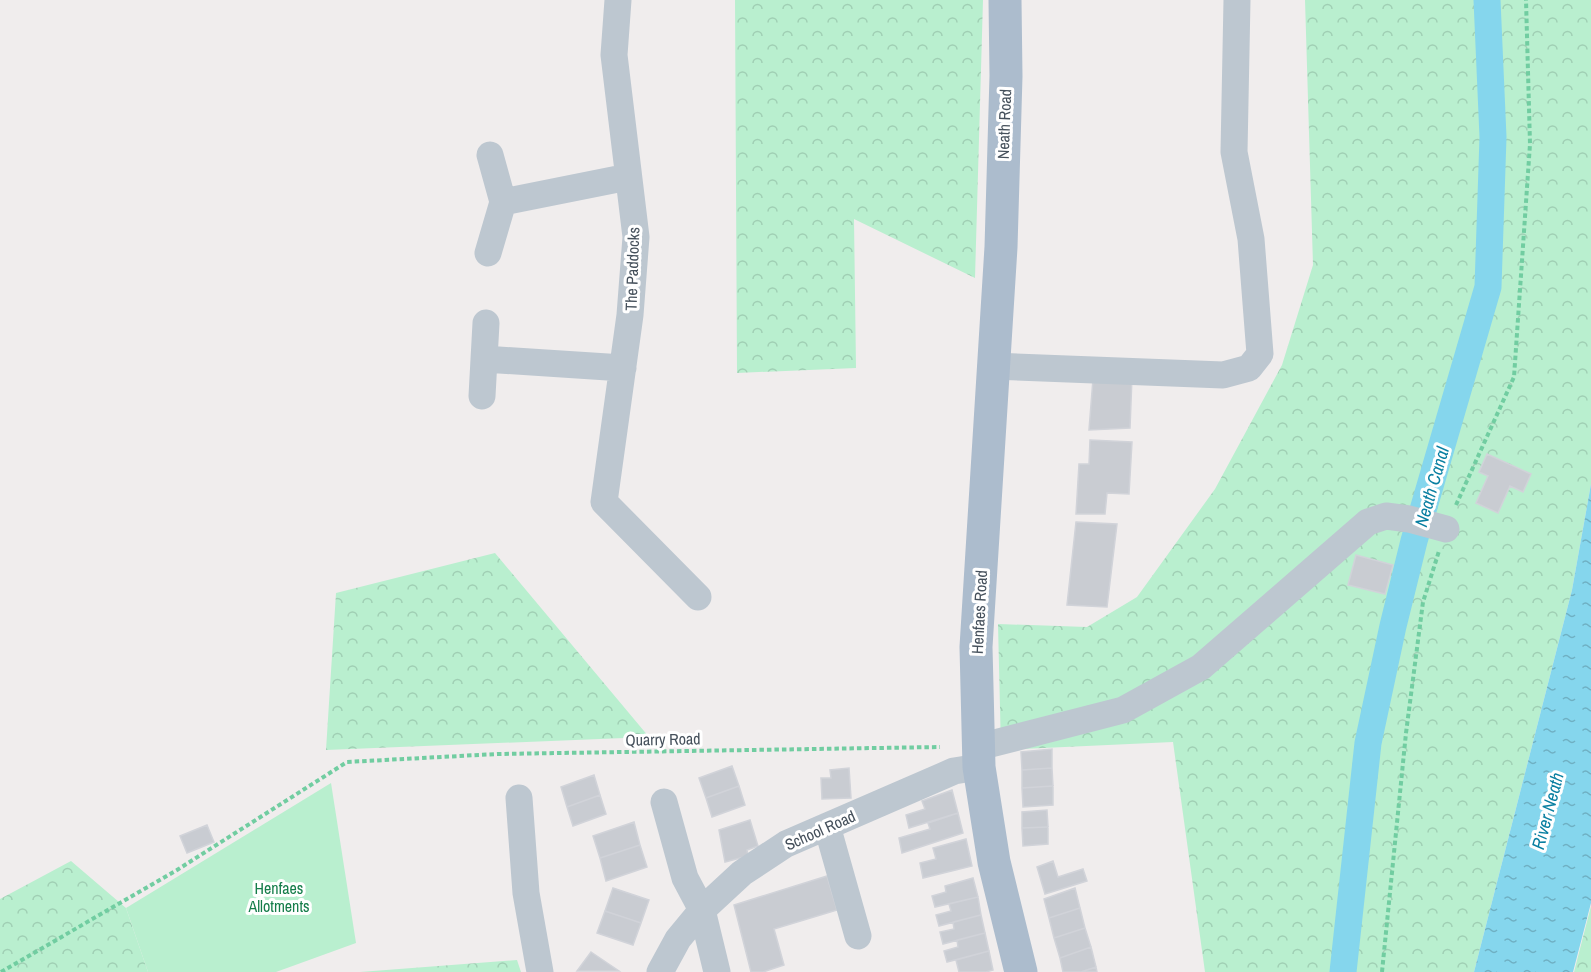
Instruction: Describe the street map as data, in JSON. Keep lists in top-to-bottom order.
{
  "streets": {
    "main road": ["Neath Road", "Henfaes Road"],
    "street": ["The Paddocks", "School Road"],
    "path": ["Quarry Road"]
  },
  "crossings": [
    ["Neath Road", "Henfaes Road"],
    ["Henfaes Road", "Quarry Road"],
    ["Henfaes Road", "School Road"],
    ["Quarry Road", "School Road"]
  ],
  "water": ["Neath Canal", "River Neath"],
  "parks": ["Henfaes Allotments"]
}
